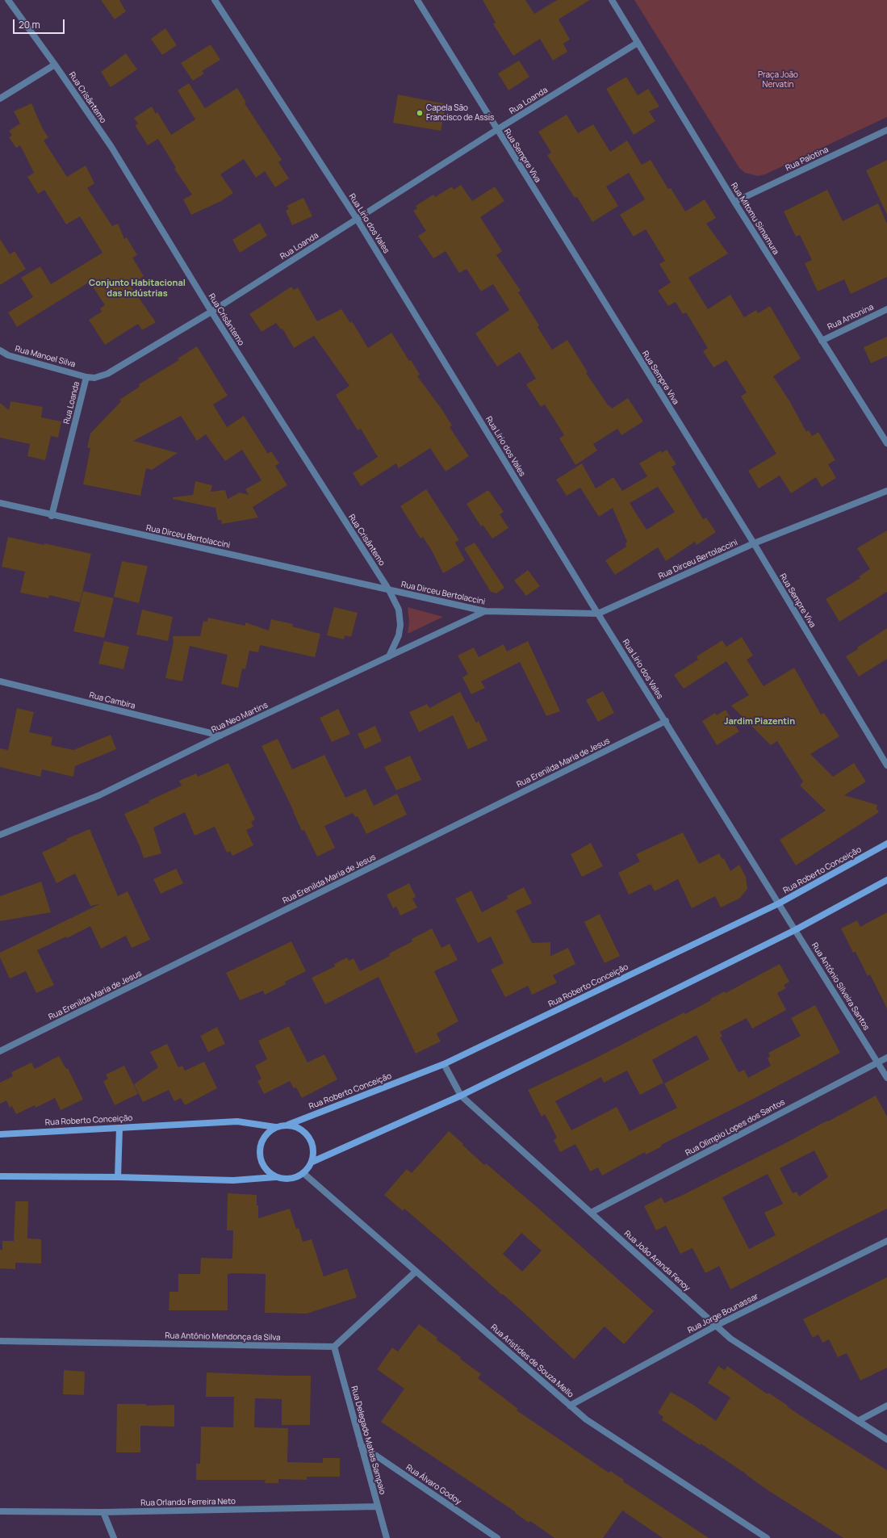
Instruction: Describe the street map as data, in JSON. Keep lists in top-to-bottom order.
{
  "streets": {
    "street": [
      "Rua Crisântemo",
      "Rua Loanda",
      "Rua Sempre Viva",
      "Rua Palotina",
      "Rua Mitomu Simamura",
      "Rua Lírio dos Vales",
      "Rua Antonina",
      "Rua Manoel Silva",
      "Rua Dirceu Bertolaccini",
      "Rua Cambira",
      "Rua Neo Martins",
      "Rua Erenilda Maria de Jesus",
      "Rua Roberto Conceição",
      "Rua Antônio Silveira Santos",
      "Rua Olimpio Lopes dos Santos",
      "Rua João Aranda Fenoy",
      "Rua Jorge Bounassar",
      "Rua Antônio Mendonça da Silva",
      "Rua Aristides de Souza Mello",
      "Rua Delegado Matias Sampaio",
      "Rua Álvaro Godoy",
      "Rua Orlando Ferreira Neto"
    ]
  },
  "crossings": [
    ["Rua Crisântemo", "Rua Loanda"],
    ["Rua Crisântemo", "Rua Dirceu Bertolaccini"],
    ["Rua Crisântemo", "Rua Neo Martins"],
    ["Rua Loanda", "Rua Sempre Viva"],
    ["Rua Loanda", "Rua Mitomu Simamura"],
    ["Rua Loanda", "Rua Lírio dos Vales"],
    ["Rua Loanda", "Rua Manoel Silva"],
    ["Rua Loanda", "Rua Dirceu Bertolaccini"],
    ["Rua Sempre Viva", "Rua Dirceu Bertolaccini"],
    ["Rua Palotina", "Rua Mitomu Simamura"],
    ["Rua Mitomu Simamura", "Rua Antonina"],
    ["Rua Lírio dos Vales", "Rua Dirceu Bertolaccini"],
    ["Rua Lírio dos Vales", "Rua Erenilda Maria de Jesus"],
    ["Rua Lírio dos Vales", "Rua Roberto Conceição"],
    ["Rua Lírio dos Vales", "Rua Antônio Silveira Santos"],
    ["Rua Dirceu Bertolaccini", "Rua Neo Martins"],
    ["Rua Cambira", "Rua Neo Martins"],
    ["Rua Roberto Conceição", "Rua Antônio Silveira Santos"],
    ["Rua Roberto Conceição", "Rua João Aranda Fenoy"],
    ["Rua Roberto Conceição", "Rua Aristides de Souza Mello"],
    ["Rua Antônio Silveira Santos", "Rua Olimpio Lopes dos Santos"],
    ["Rua Olimpio Lopes dos Santos", "Rua João Aranda Fenoy"],
    ["Rua João Aranda Fenoy", "Rua Jorge Bounassar"],
    ["Rua Jorge Bounassar", "Rua Aristides de Souza Mello"],
    ["Rua Antônio Mendonça da Silva", "Rua Delegado Matias Sampaio"],
    ["Rua Delegado Matias Sampaio", "Rua Álvaro Godoy"],
    ["Rua Delegado Matias Sampaio", "Rua Orlando Ferreira Neto"]
  ],
  "districts": ["Conjunto Habitacional das Indústrias", "Jardim Piazentin"],
  "parks": ["Praça João Nervatin"],
  "places": ["Capela São Francisco de Assis"],
  "scale_bar": "20 m"
}
